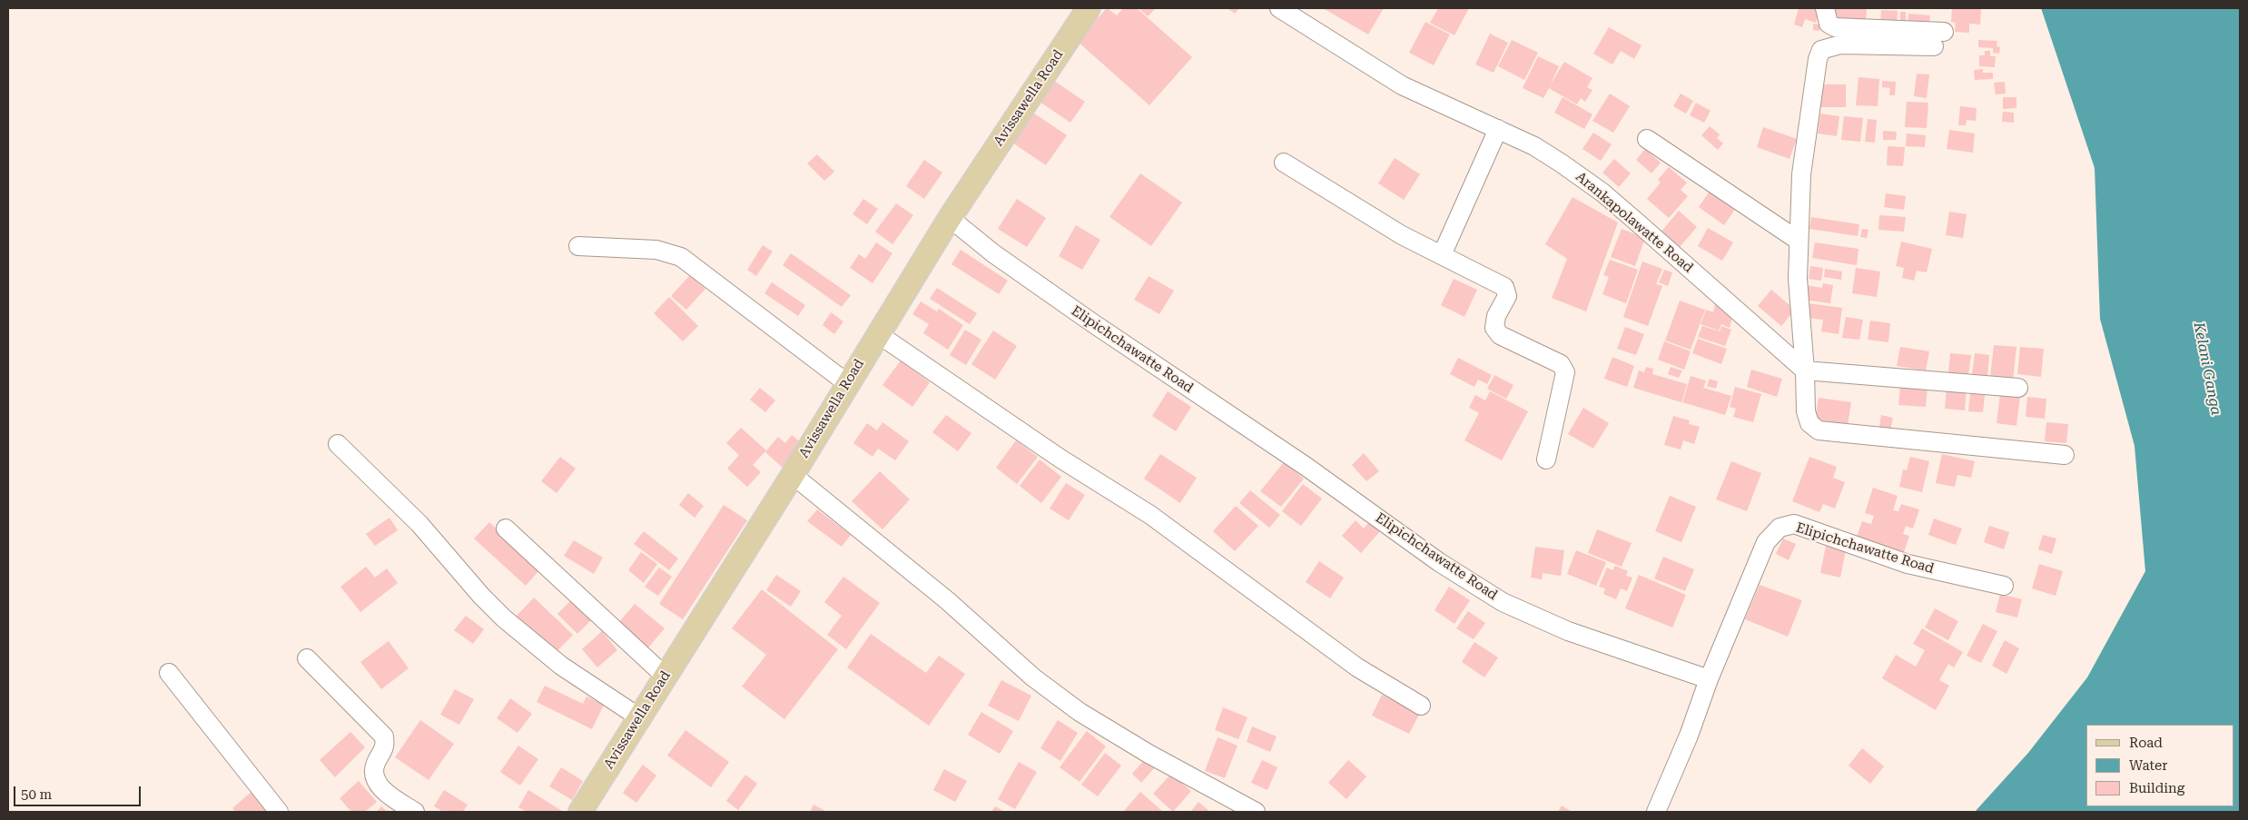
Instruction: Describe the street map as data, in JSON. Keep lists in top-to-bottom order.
{
  "streets": {
    "main road": ["Avissawella Road"],
    "street": ["Arankapolawatte Road", "Elipichchawatte Road"]
  },
  "crossings": [
    ["Avissawella Road", "Elipichchawatte Road"]
  ],
  "water": ["Kelani Ganga"],
  "legend": ["Road", "Water", "Building"],
  "scale_bar": "50 m"
}
